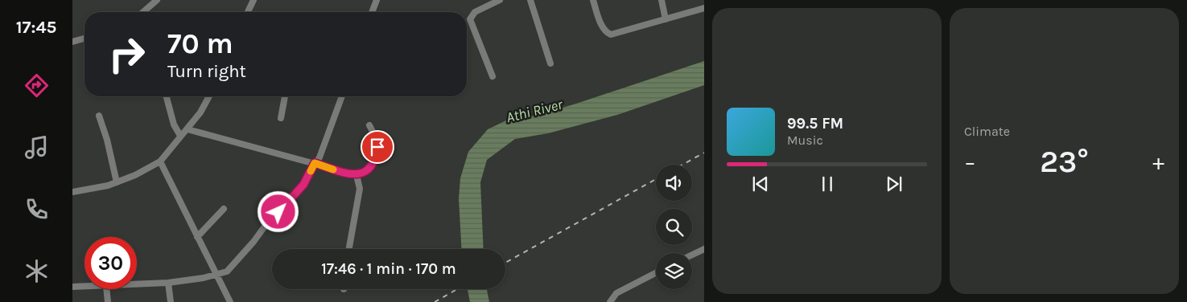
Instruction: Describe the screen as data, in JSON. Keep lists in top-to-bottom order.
{
  "water": ["Athi River"],
  "page": {
    "tabs": "17:45",
    "tile": "Climate",
    "turn": ["70 m", "Turn right"],
    "song": ["99.5 FM", "Music"],
    "heat": ["−", "23°", "+"],
    "limit": "30",
    "trip": "17:46 · 1 min · 170 m"
  }
}
